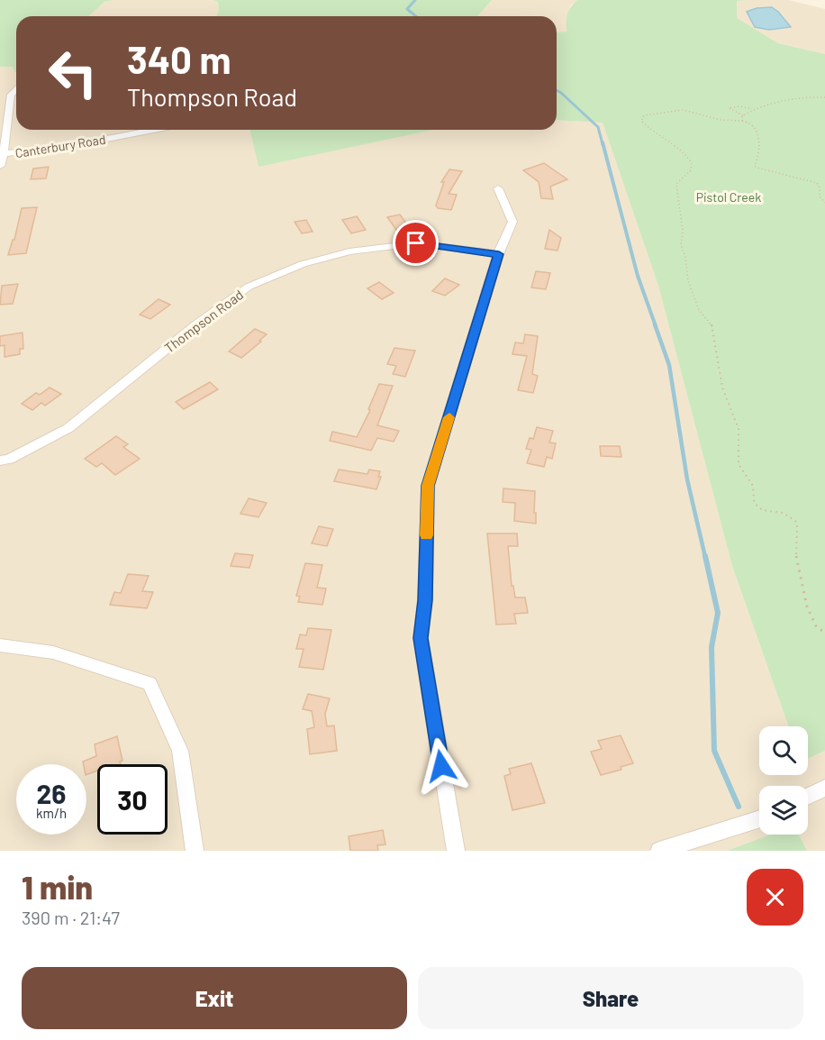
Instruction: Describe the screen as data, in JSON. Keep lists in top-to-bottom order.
{
  "streets": {
    "street": ["Canterbury Road", "Thompson Road"]
  },
  "parks": ["Pistol Creek"],
  "page": {
    "turn": ["340 m", "Thompson Road"],
    "speed": "26 km/h",
    "limit": "30",
    "heading": ["1 min", "390 m · 21:47"],
    "buttons": ["Exit", "Share"]
  }
}
